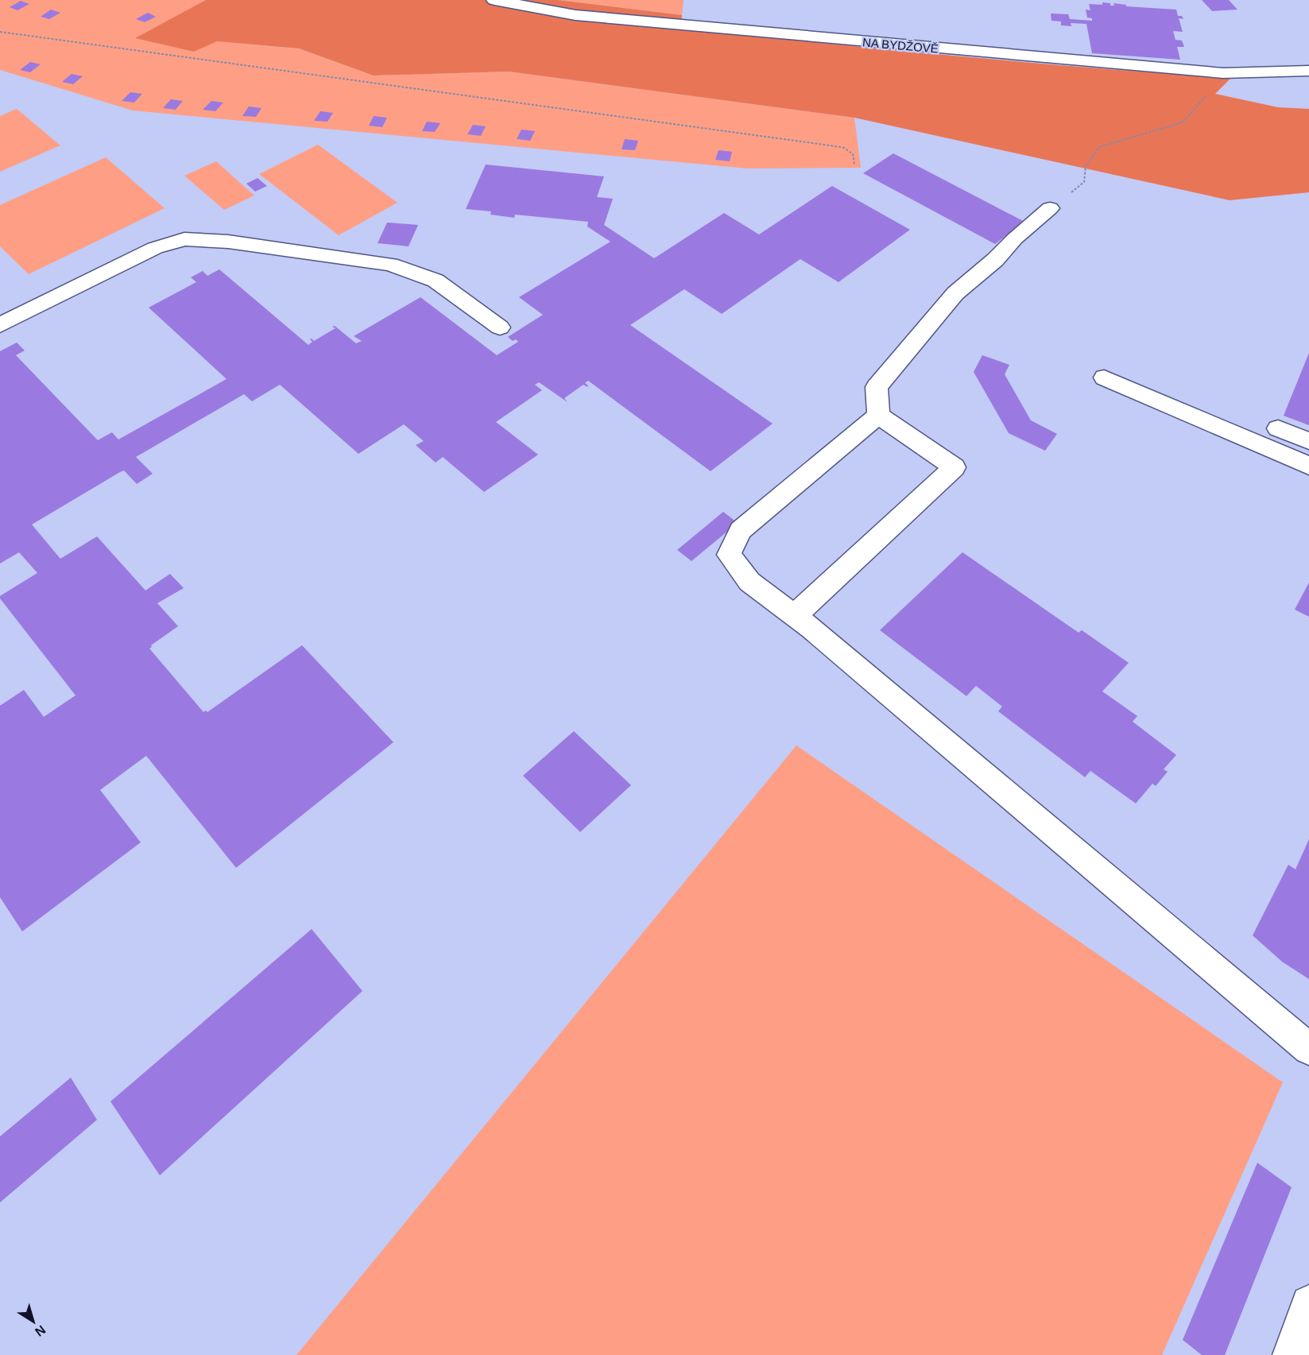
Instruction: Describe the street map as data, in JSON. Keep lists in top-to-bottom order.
{
  "streets": {
    "street": ["NA BYDŽOVĚ"]
  },
  "north": "bottom right"
}
